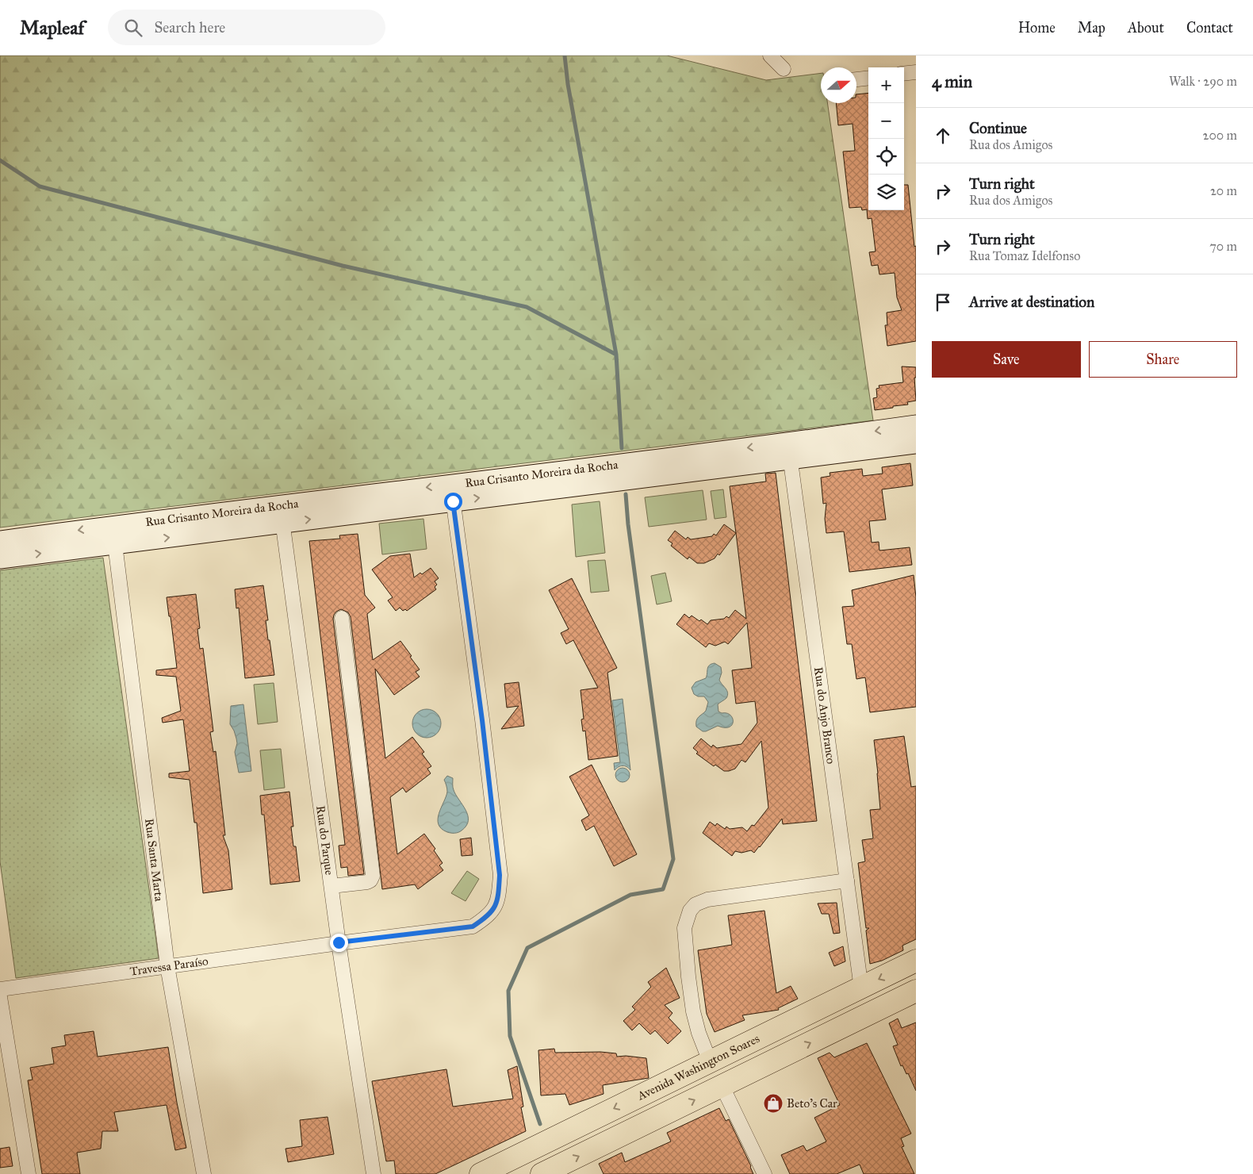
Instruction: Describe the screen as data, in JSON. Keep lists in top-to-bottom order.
{
  "streets": {
    "highway": ["Avenida Washington Soares"],
    "main road": ["Rua Crisanto Moreira da Rocha"],
    "street": [
      "Rua do Anjo Branco",
      "Rua do Parque",
      "Rua Santa Marta",
      "Travessa Paraíso"
    ]
  },
  "crossings": [
    ["Rua Crisanto Moreira da Rocha", "Rua do Anjo Branco"],
    ["Rua Crisanto Moreira da Rocha", "Rua do Parque"],
    ["Rua Crisanto Moreira da Rocha", "Rua Santa Marta"],
    ["Rua Crisanto Moreira da Rocha", "Travessa Paraíso"],
    ["Rua do Anjo Branco", "Avenida Washington Soares"],
    ["Rua do Parque", "Travessa Paraíso"],
    ["Rua Santa Marta", "Travessa Paraíso"]
  ],
  "places": {
    "shop": ["Beto’s Car"]
  },
  "north": "right",
  "page": {
    "header": "Mapleaf",
    "search": "Search here",
    "nav": [
      "Home",
      "Map",
      "About",
      "Contact"
    ],
    "heading": ["4 min", "Walk · 290 m"],
    "map_buttons": ["+", "−"],
    "list": [
      ["Continue", "Rua dos Amigos", "200 m"],
      ["Turn right", "Rua dos Amigos", "20 m"],
      ["Turn right", "Rua Tomaz Idelfonso", "70 m"],
      "Arrive at destination"
    ],
    "buttons": ["Save", "Share"]
  }
}
